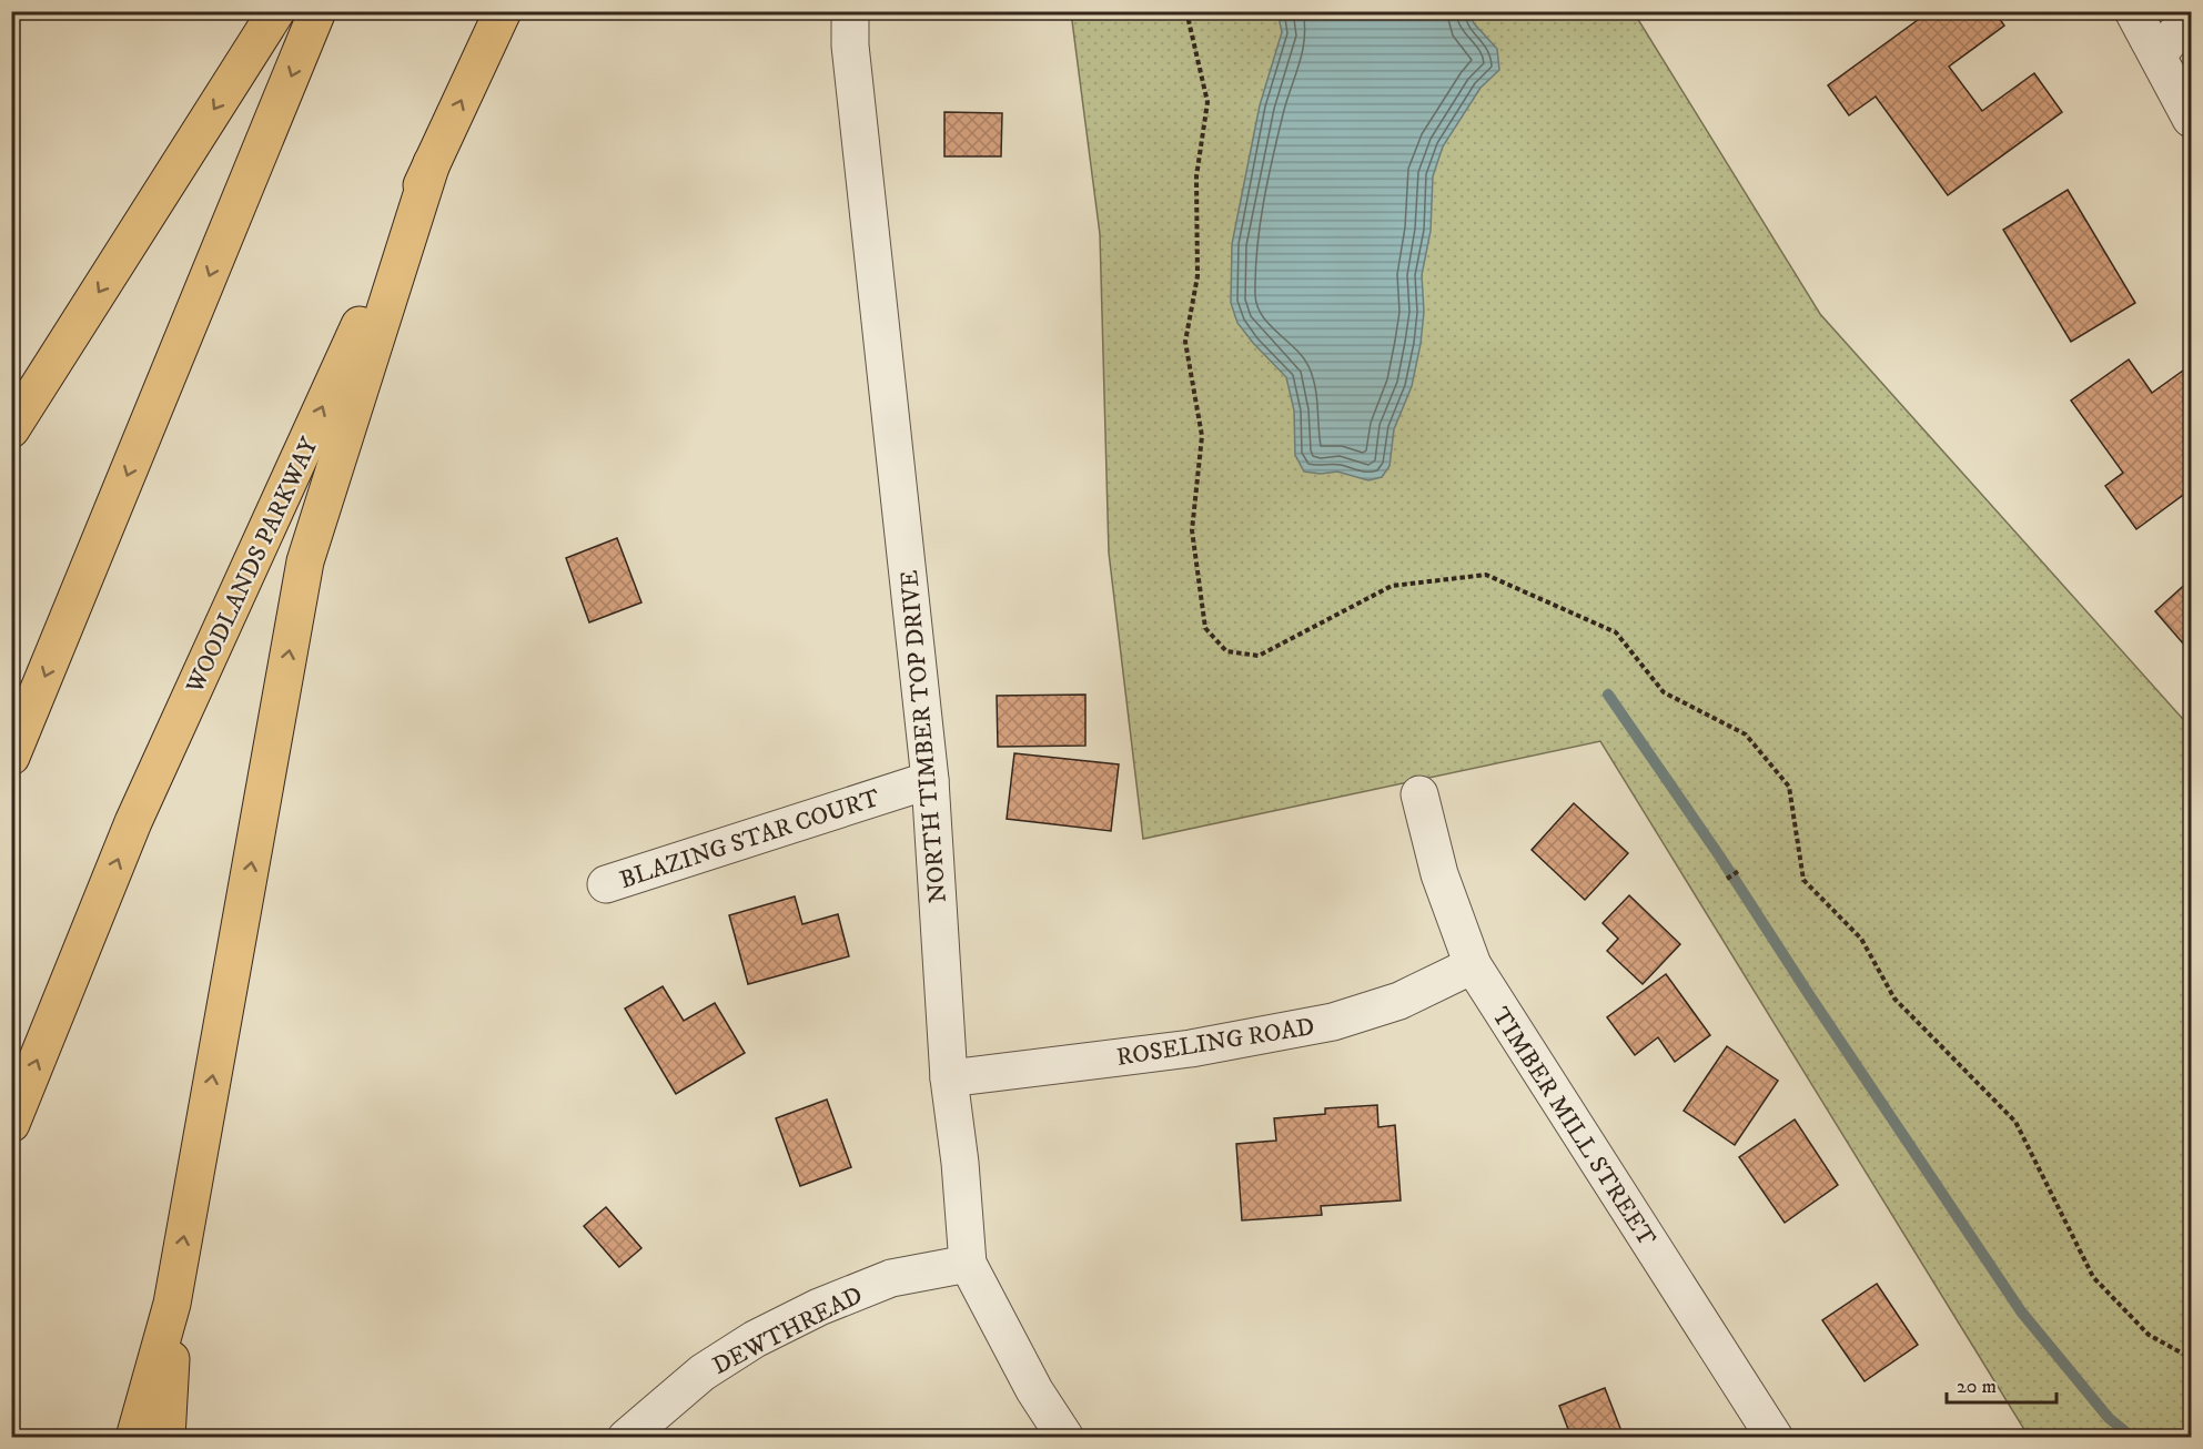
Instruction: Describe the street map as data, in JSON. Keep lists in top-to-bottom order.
{
  "streets": {
    "main road": ["WOODLANDS PARKWAY"],
    "street": [
      "NORTH TIMBER TOP DRIVE",
      "BLAZING STAR COURT",
      "ROSELING ROAD",
      "TIMBER MILL STREET",
      "DEWTHREAD"
    ]
  },
  "crossings": [
    ["NORTH TIMBER TOP DRIVE", "BLAZING STAR COURT"],
    ["NORTH TIMBER TOP DRIVE", "ROSELING ROAD"],
    ["NORTH TIMBER TOP DRIVE", "DEWTHREAD"],
    ["ROSELING ROAD", "TIMBER MILL STREET"]
  ],
  "scale_bar": "20 m"
}
